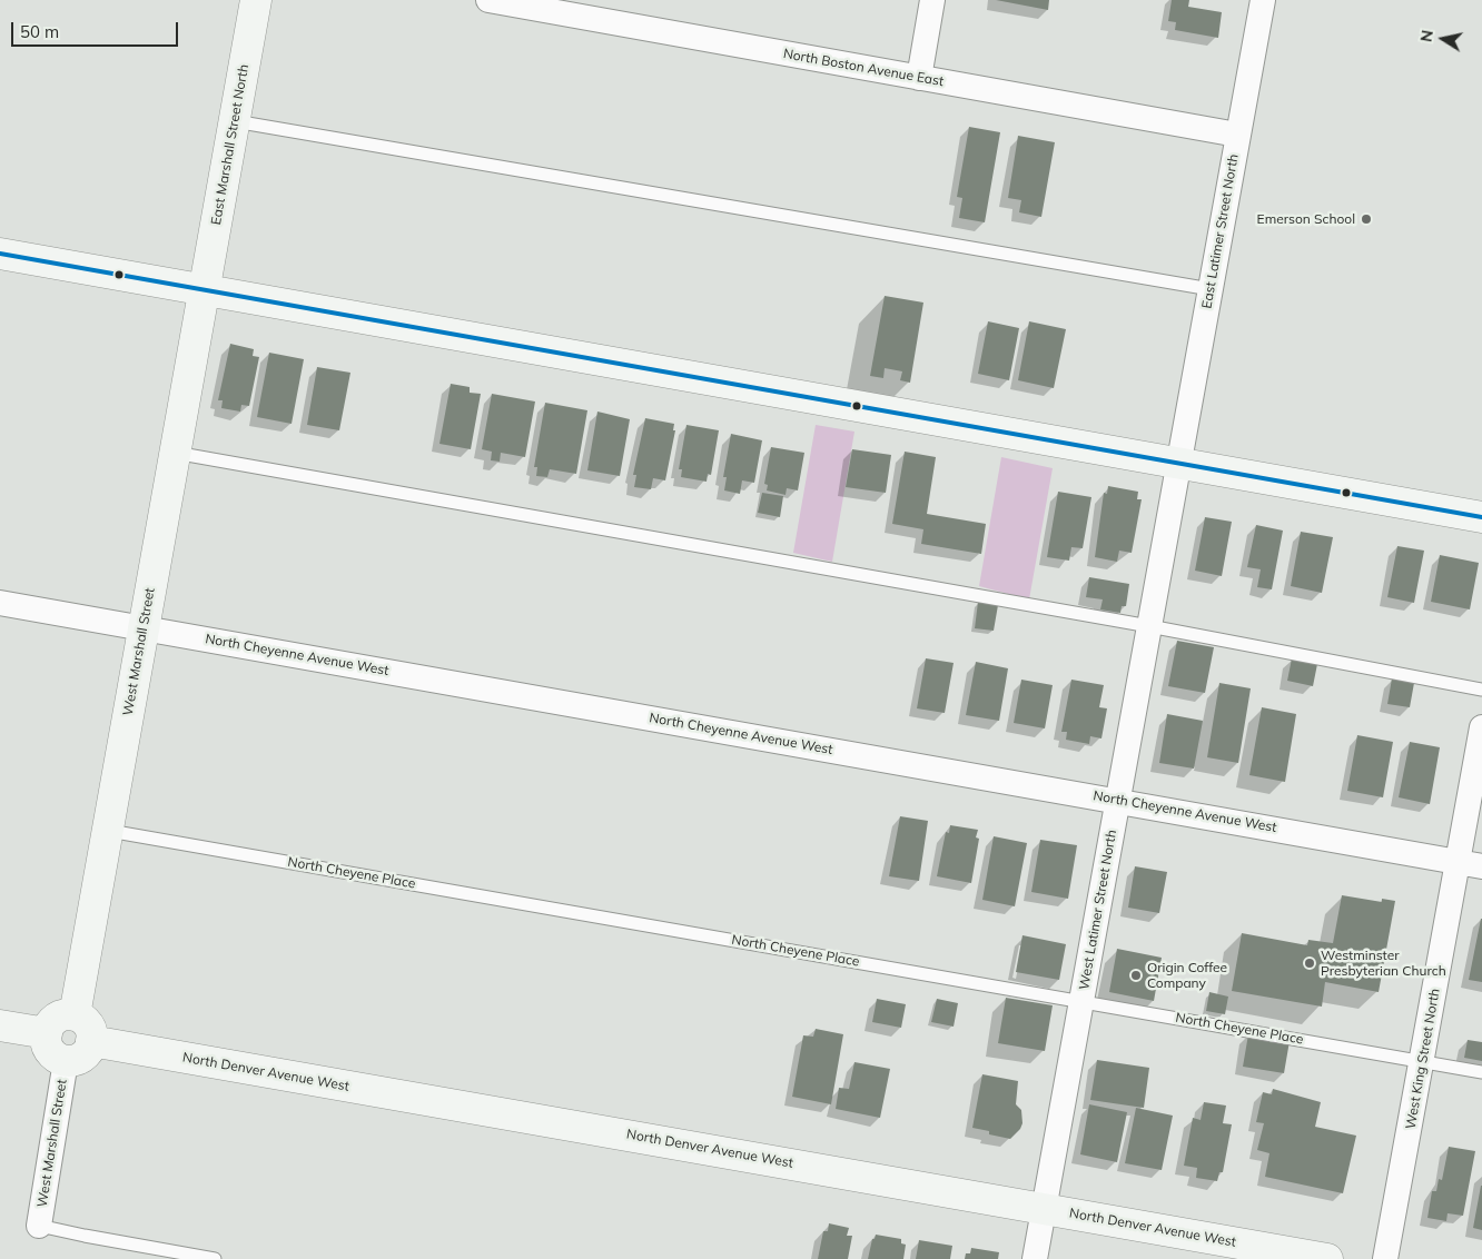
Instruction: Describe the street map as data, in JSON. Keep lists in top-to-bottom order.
{
  "streets": {
    "street": [
      "North Boston Avenue East",
      "East Marshall Street North",
      "East Latimer Street North",
      "West Marshall Street",
      "North Cheyenne Avenue West",
      "West Latimer Street North",
      "West King Street North",
      "North Denver Avenue West"
    ],
    "lane": ["North Cheyene Place"]
  },
  "crossings": [
    ["North Boston Avenue East", "East Latimer Street North"],
    ["East Marshall Street North", "West Marshall Street"],
    ["East Latimer Street North", "West Latimer Street North"],
    ["West Marshall Street", "North Cheyenne Avenue West"],
    ["West Marshall Street", "North Cheyene Place"],
    ["West Marshall Street", "North Denver Avenue West"],
    ["North Cheyenne Avenue West", "West Latimer Street North"],
    ["North Cheyenne Avenue West", "West King Street North"],
    ["North Cheyene Place", "West Latimer Street North"],
    ["North Cheyene Place", "West King Street North"],
    ["West Latimer Street North", "North Denver Avenue West"]
  ],
  "places": ["Emerson School", "Westminster Presbyterian Church", "Origin Coffee Company"],
  "scale_bar": "50 m",
  "north": "left"
}
